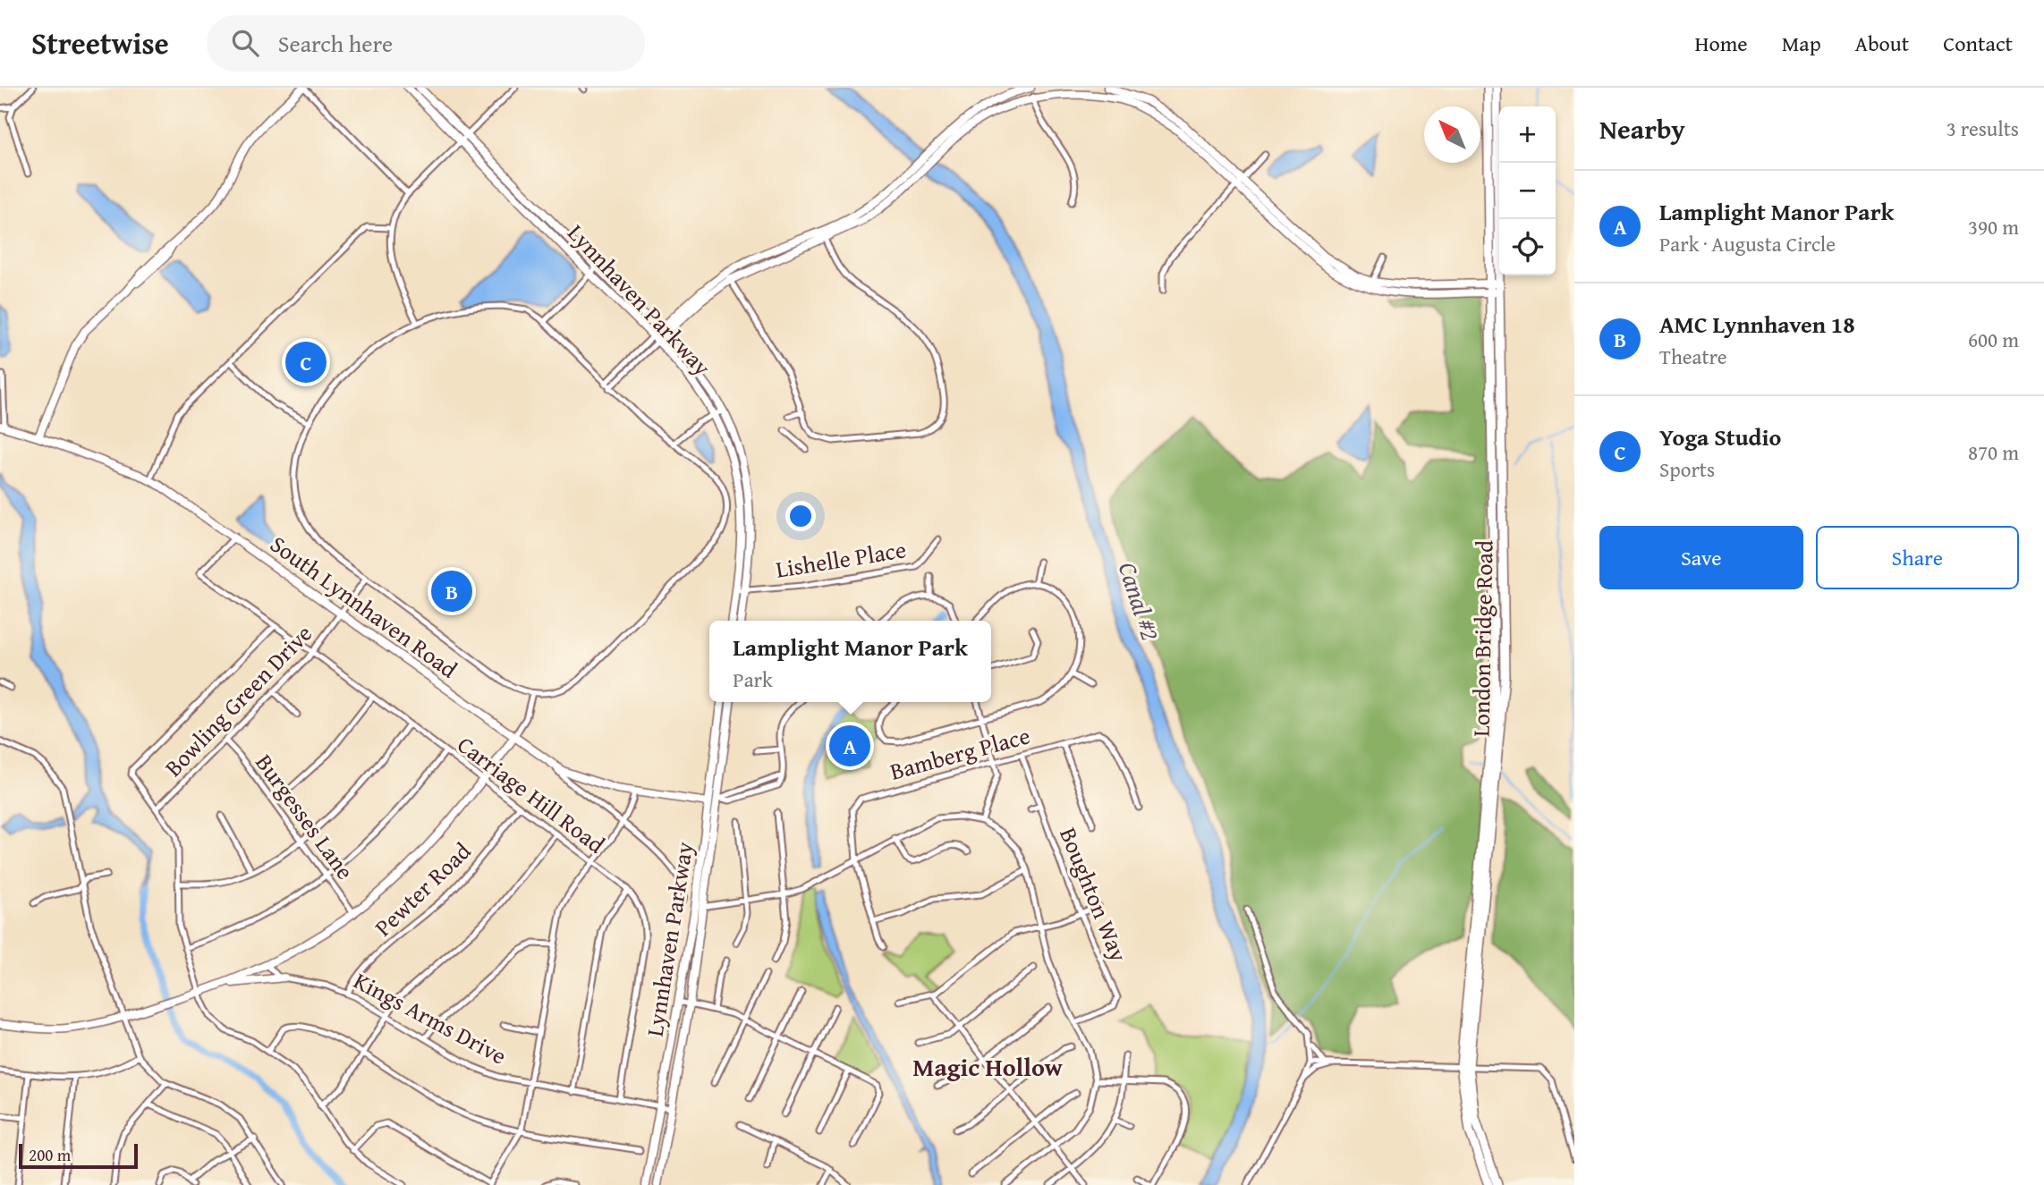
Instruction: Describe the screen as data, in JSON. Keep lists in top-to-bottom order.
{
  "streets": {
    "main road": [
      "Lynnhaven Parkway",
      "South Lynnhaven Road",
      "London Bridge Road",
      "Kings Arms Drive"
    ],
    "street": [
      "Lishelle Place",
      "Bowling Green Drive",
      "Bamberg Place",
      "Carriage Hill Road",
      "Burgesses Lane",
      "Pewter Road",
      "Boughton Way"
    ]
  },
  "crossings": [
    ["Lynnhaven Parkway", "Lishelle Place"],
    ["Lynnhaven Parkway", "South Lynnhaven Road"],
    ["Lynnhaven Parkway", "Kings Arms Drive"],
    ["South Lynnhaven Road", "Bowling Green Drive"],
    ["South Lynnhaven Road", "Carriage Hill Road"],
    ["Bowling Green Drive", "Carriage Hill Road"],
    ["Bowling Green Drive", "Burgesses Lane"],
    ["Bamberg Place", "Boughton Way"],
    ["Carriage Hill Road", "Pewter Road"],
    ["Carriage Hill Road", "Kings Arms Drive"],
    ["Pewter Road", "Kings Arms Drive"]
  ],
  "districts": ["Magic Hollow"],
  "water": ["Canal #2"],
  "scale_bar": "200 m",
  "north": "top left",
  "page": {
    "header": "Streetwise",
    "search": "Search here",
    "nav": [
      "Home",
      "Map",
      "About",
      "Contact"
    ],
    "heading": ["Nearby", "3 results"],
    "map_buttons": ["+", "−"],
    "list": [
      {
        "mark": "A",
        "name": "Lamplight Manor Park",
        "note": "Park · Augusta Circle",
        "value": "390 m"
      },
      {
        "mark": "B",
        "name": "AMC Lynnhaven 18",
        "note": "Theatre",
        "value": "600 m"
      },
      {
        "mark": "C",
        "name": "Yoga Studio",
        "note": "Sports",
        "value": "870 m"
      }
    ],
    "pins": ["C", "B", "A"],
    "buttons": ["Save", "Share"],
    "popup": ["Lamplight Manor Park", "Park"],
    "scale": "200 m"
  }
}
